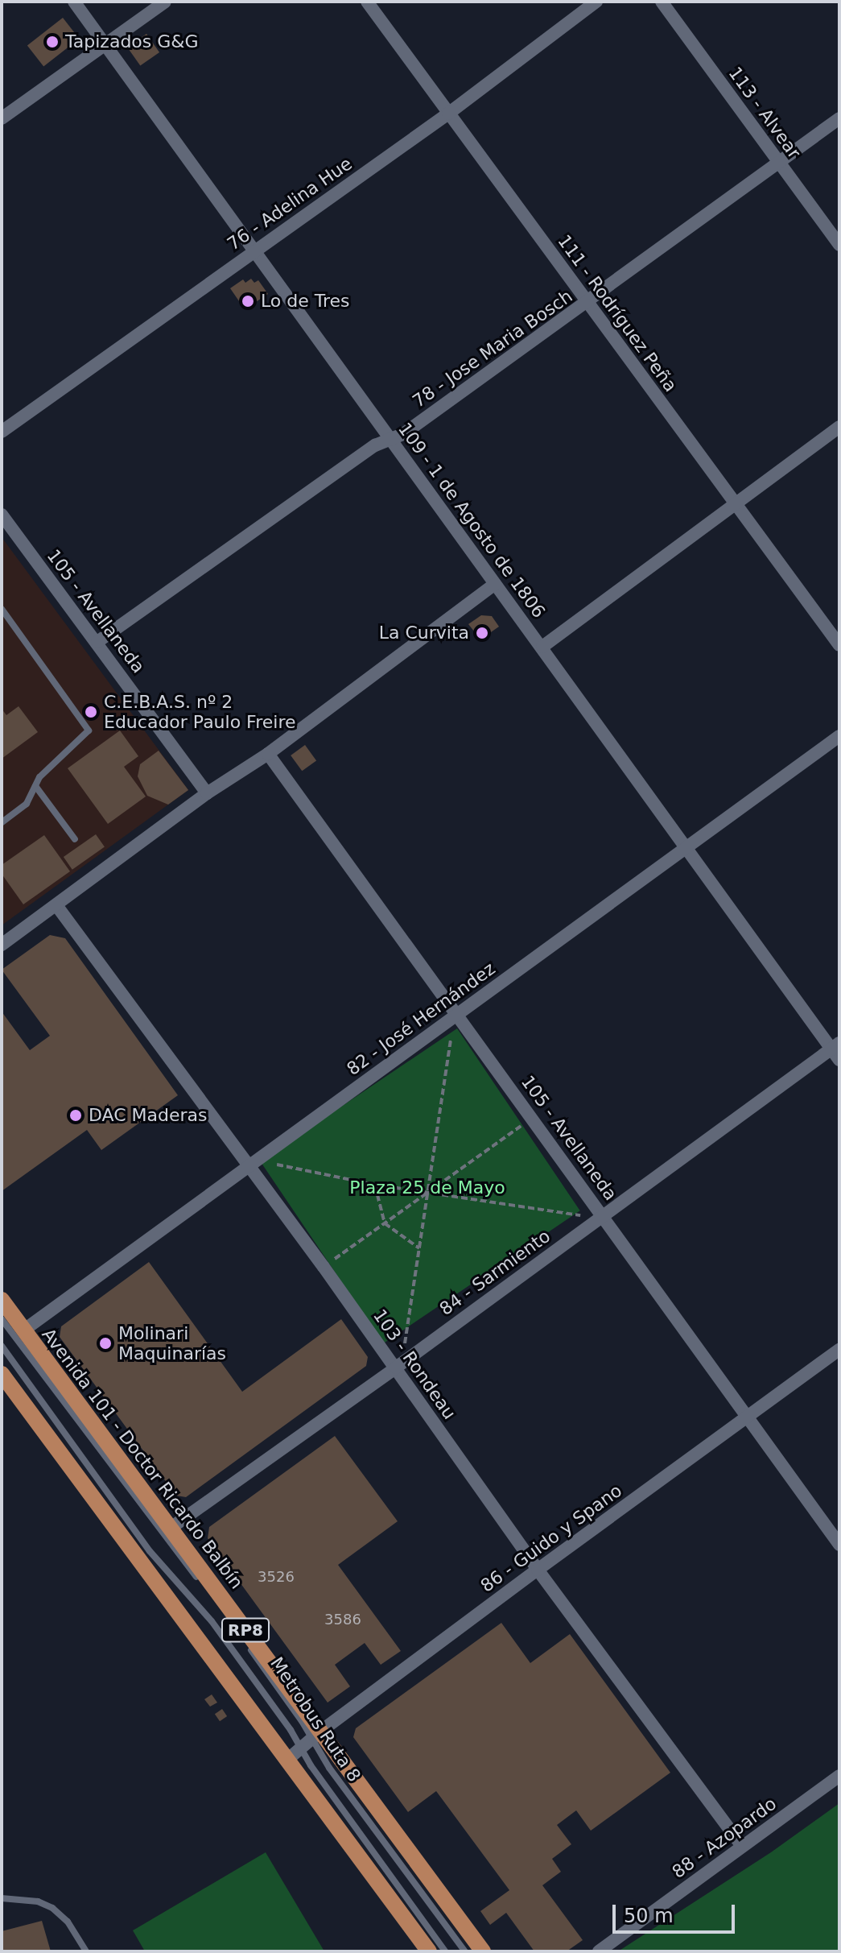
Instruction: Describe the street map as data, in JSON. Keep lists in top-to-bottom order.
{
  "streets": {
    "main road": ["Avenida 101 - Doctor Ricardo Balbín", "RP8"],
    "street": [
      "113 - Alvear",
      "76 - Adelina Hue",
      "111 - Rodríguez Peña",
      "78 - Jose Maria Bosch",
      "109 - 1 de Agosto de 1806",
      "105 - Avellaneda",
      "82 - José Hernández",
      "84 - Sarmiento",
      "103 - Rondeau",
      "86 - Guido y Spano",
      "88 - Azopardo"
    ],
    "lane": ["Metrobus Ruta 8"]
  },
  "crossings": [
    ["113 - Alvear", "78 - Jose Maria Bosch"],
    ["76 - Adelina Hue", "111 - Rodríguez Peña"],
    ["76 - Adelina Hue", "109 - 1 de Agosto de 1806"],
    ["111 - Rodríguez Peña", "78 - Jose Maria Bosch"],
    ["78 - Jose Maria Bosch", "109 - 1 de Agosto de 1806"],
    ["78 - Jose Maria Bosch", "105 - Avellaneda"],
    ["109 - 1 de Agosto de 1806", "82 - José Hernández"],
    ["109 - 1 de Agosto de 1806", "84 - Sarmiento"],
    ["105 - Avellaneda", "82 - José Hernández"],
    ["105 - Avellaneda", "84 - Sarmiento"],
    ["105 - Avellaneda", "86 - Guido y Spano"],
    ["82 - José Hernández", "103 - Rondeau"],
    ["82 - José Hernández", "Avenida 101 - Doctor Ricardo Balbín"],
    ["84 - Sarmiento", "103 - Rondeau"],
    ["84 - Sarmiento", "Avenida 101 - Doctor Ricardo Balbín"],
    ["103 - Rondeau", "86 - Guido y Spano"],
    ["103 - Rondeau", "88 - Azopardo"],
    ["Avenida 101 - Doctor Ricardo Balbín", "86 - Guido y Spano"],
    ["Avenida 101 - Doctor Ricardo Balbín", "Metrobus Ruta 8"],
    ["86 - Guido y Spano", "RP8"],
    ["86 - Guido y Spano", "Metrobus Ruta 8"],
    ["RP8", "Metrobus Ruta 8"]
  ],
  "parks": ["Plaza 25 de Mayo"],
  "places": [
    "Tapizados G&G",
    "Lo de Tres",
    "La Curvita",
    "C.E.B.A.S. nº 2 Educador Paulo Freire",
    "DAC Maderas",
    "Molinari Maquinarías"
  ],
  "house_numbers": ["3526", "3586"],
  "scale_bar": "50 m"
}
